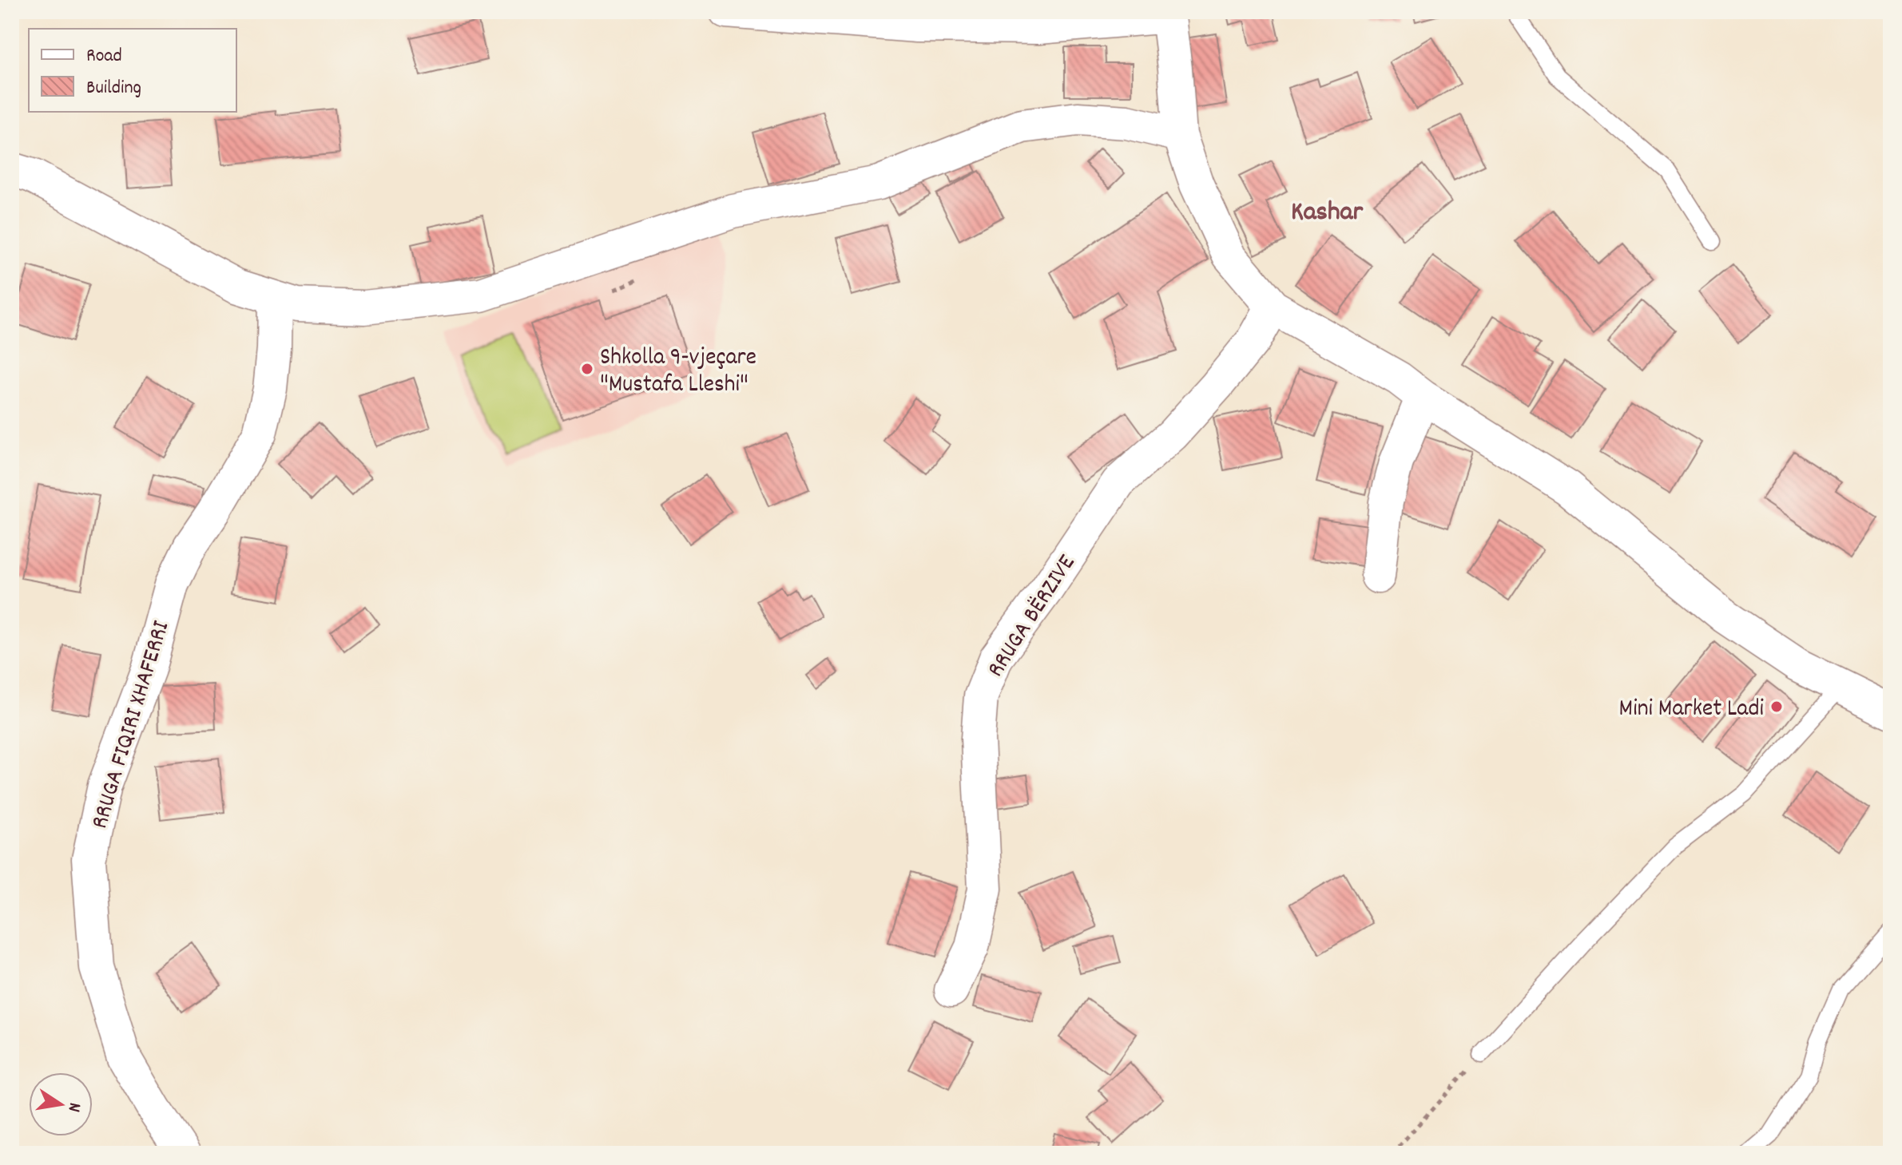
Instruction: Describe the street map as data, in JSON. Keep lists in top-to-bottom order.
{
  "streets": {
    "street": ["RRUGA BËRZIVE", "RRUGA FIQIRI XHAFERRI"]
  },
  "districts": ["Kashar"],
  "places": ["Shkolla 9-vjeçare \"Mustafa Lleshi\"", "Mini Market Ladi"],
  "legend": ["Road", "Building"],
  "north": "right"
}
